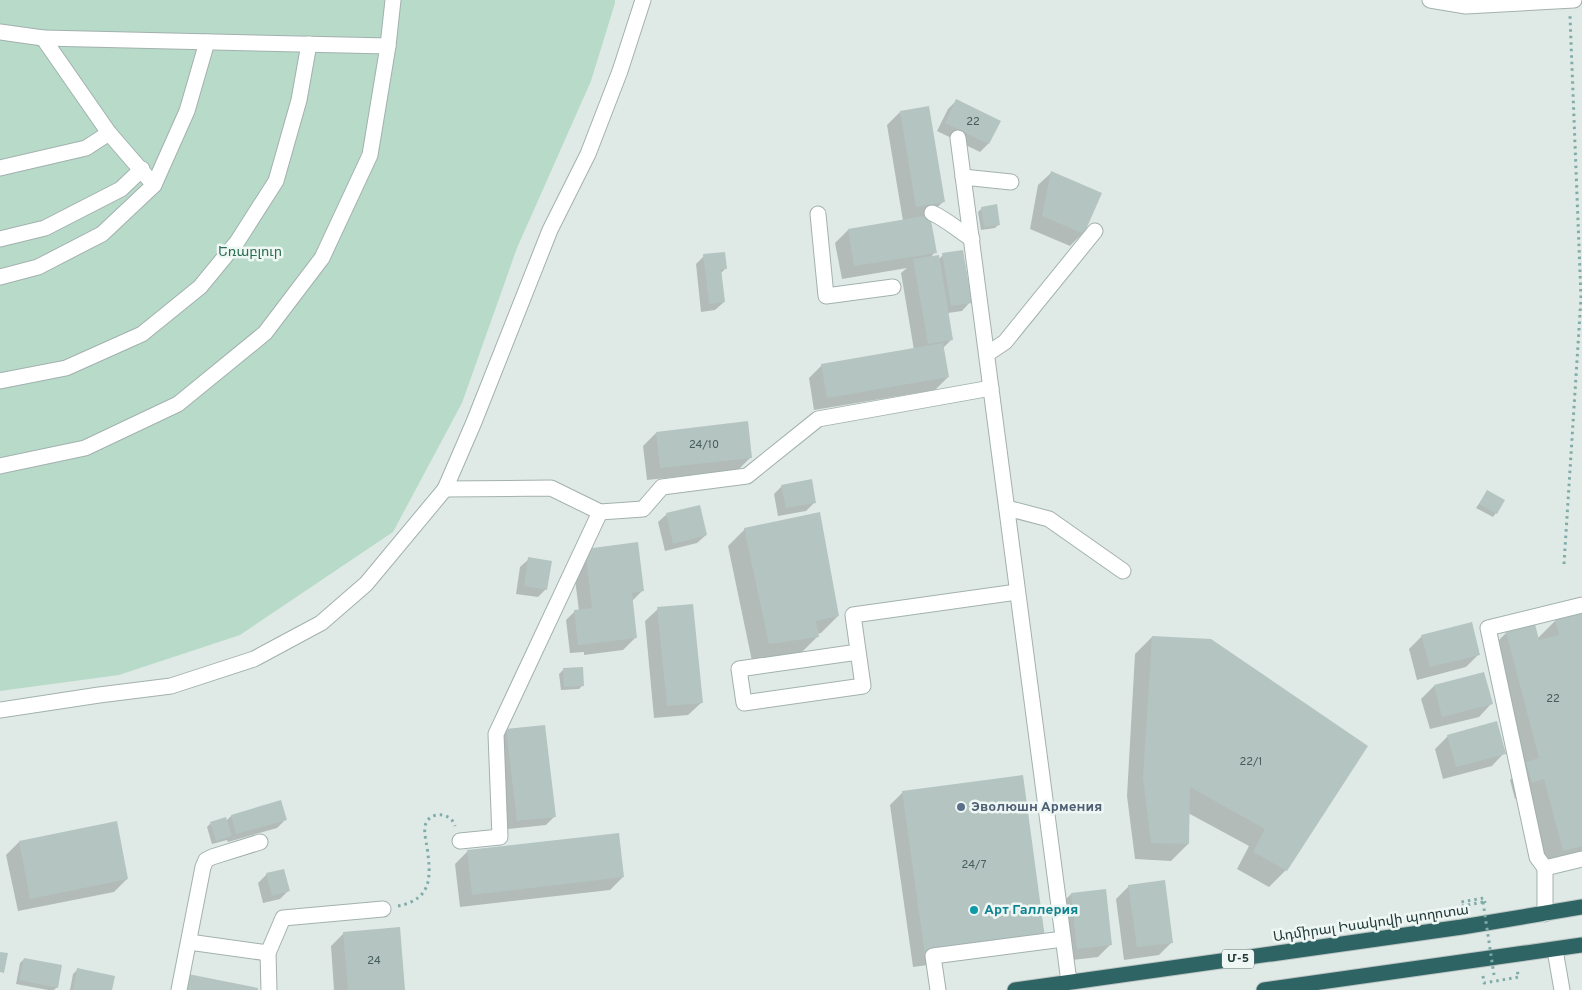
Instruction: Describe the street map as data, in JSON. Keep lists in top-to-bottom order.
{
  "streets": {
    "highway": ["Ադմիրալ Իսակովի պողոտա", "Մ-5"]
  },
  "parks": ["Եռաբլուր"],
  "places": ["Эволюшн Армения", "Арт Галлерия"],
  "house_numbers": [
    "22",
    "24/10",
    "22",
    "22/1",
    "24/7",
    "24"
  ]
}
